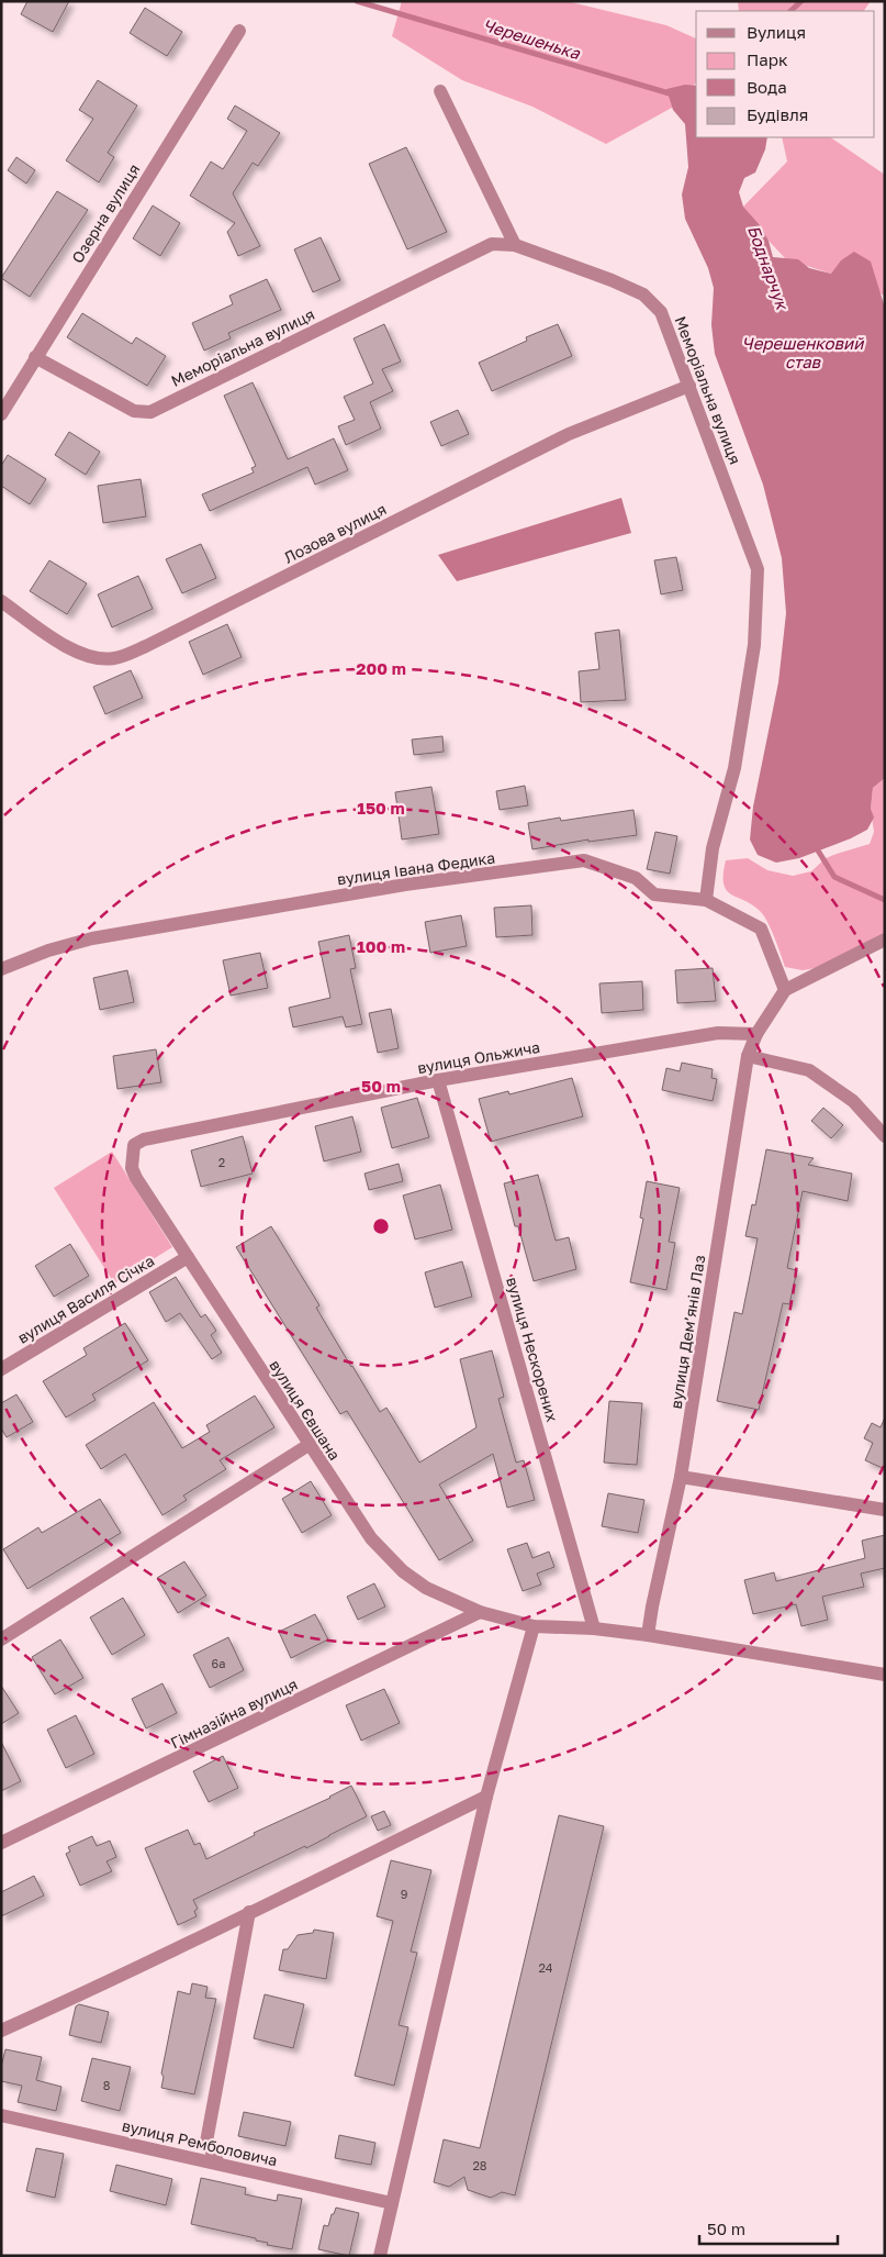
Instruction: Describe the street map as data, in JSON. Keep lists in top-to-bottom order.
{
  "streets": {
    "street": [
      "Озерна вулиця",
      "Меморіальна вулиця",
      "Лозова вулиця",
      "вулиця Івана Федика",
      "вулиця Ольжича",
      "вулиця Василя Січка",
      "вулиця Демʼянів Лаз",
      "вулиця Нескорених",
      "вулиця Євшана",
      "Гімназійна вулиця",
      "вулиця Ремболовича"
    ]
  },
  "crossings": [
    ["Озерна вулиця", "Меморіальна вулиця"],
    ["Меморіальна вулиця", "Лозова вулиця"],
    ["Меморіальна вулиця", "вулиця Івана Федика"],
    ["вулиця Івана Федика", "вулиця Демʼянів Лаз"],
    ["вулиця Ольжича", "вулиця Демʼянів Лаз"],
    ["вулиця Ольжича", "вулиця Нескорених"],
    ["вулиця Ольжича", "вулиця Євшана"],
    ["вулиця Василя Січка", "вулиця Євшана"],
    ["вулиця Демʼянів Лаз", "вулиця Євшана"],
    ["вулиця Нескорених", "вулиця Євшана"],
    ["вулиця Євшана", "Гімназійна вулиця"]
  ],
  "water": ["Черешенька", "Боднарчук", "Черешенковий став"],
  "house_numbers": [
    "2",
    "6а",
    "9",
    "24",
    "8",
    "28"
  ],
  "legend": [
    "Вулиця",
    "Парк",
    "Вода",
    "Будівля"
  ],
  "scale_bar": "50 m",
  "rings": [
    "200 m",
    "150 m",
    "100 m",
    "50 m"
  ]
}
